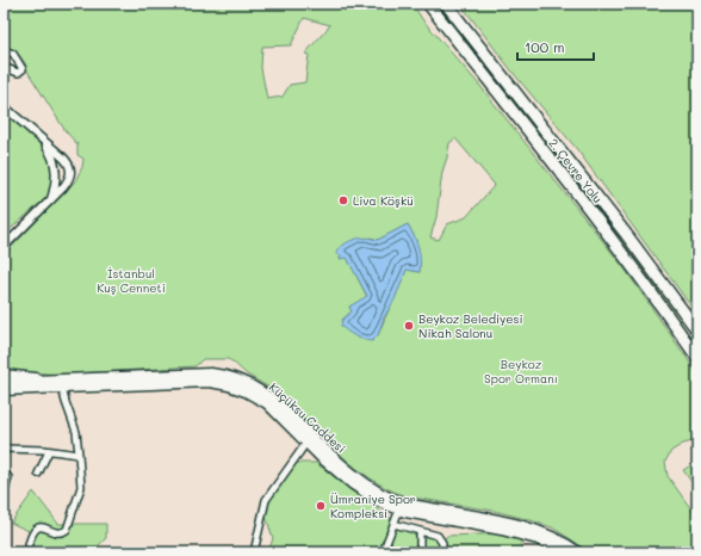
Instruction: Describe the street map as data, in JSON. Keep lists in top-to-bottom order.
{
  "streets": {
    "highway": ["2. Çevre Yolu"],
    "main road": ["Küçüksu Caddesi"]
  },
  "parks": ["İstanbul Kuş Cenneti", "Beykoz Spor Ormanı"],
  "places": ["Liva Köşkü", "Beykoz Belediyesi Nikah Salonu", "Ümraniye Spor Kompleksi"],
  "scale_bar": "100 m"
}
